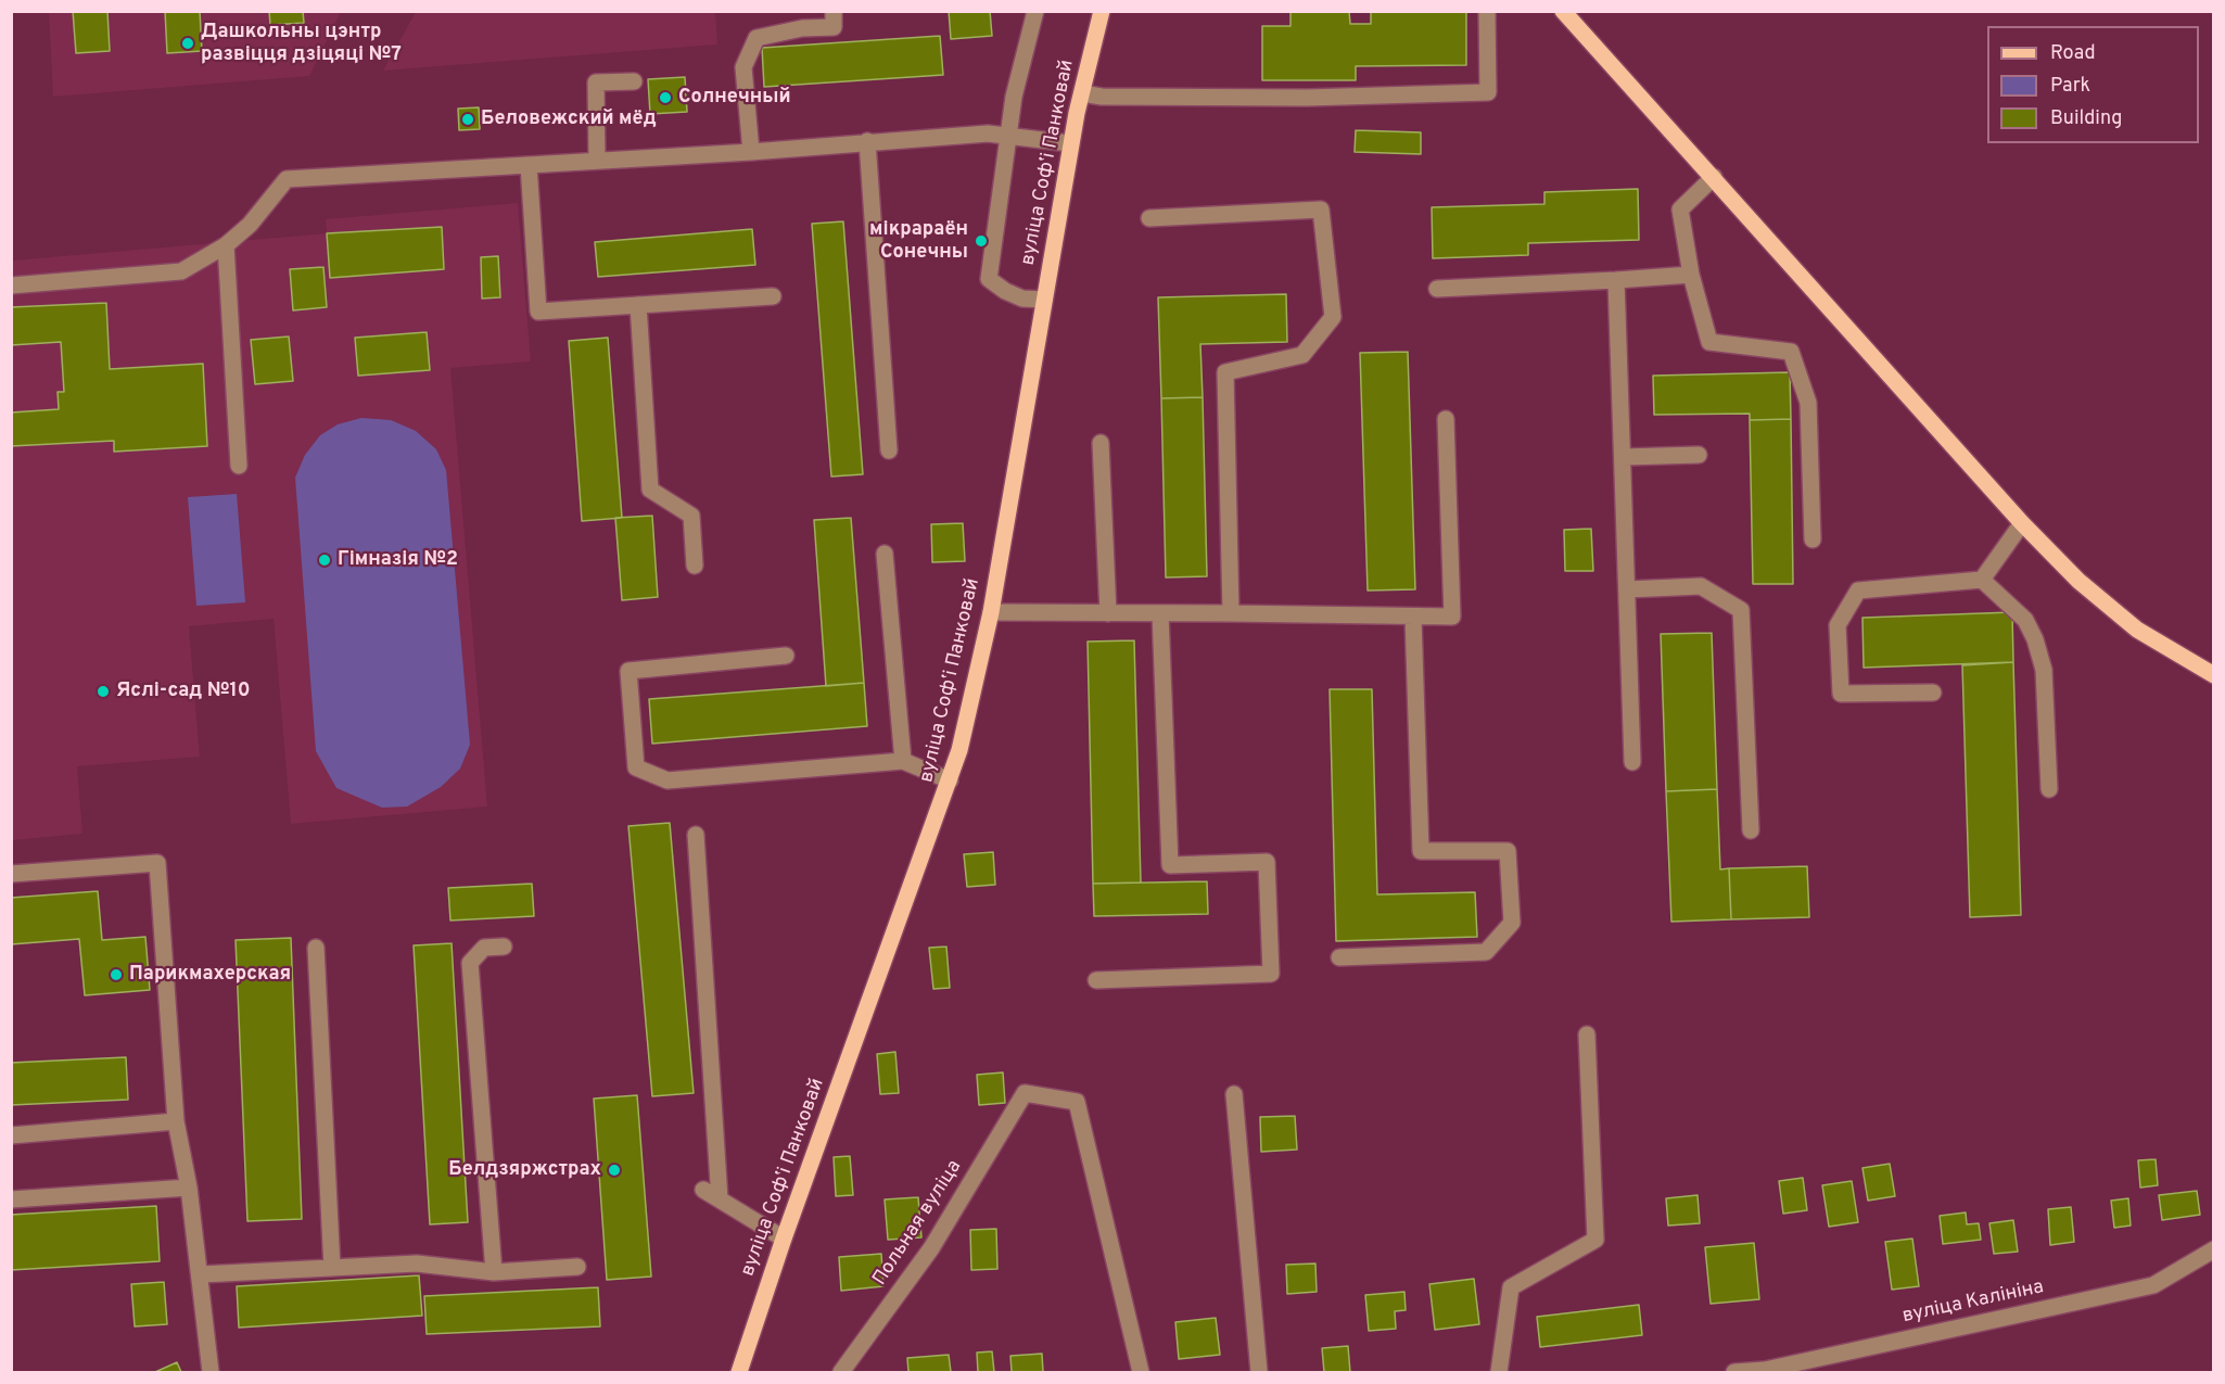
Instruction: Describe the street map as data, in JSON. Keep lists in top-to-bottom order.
{
  "streets": {
    "main road": ["вуліца Софʼі Панковай"],
    "street": ["Польная вуліца", "вуліца Калініна"]
  },
  "places": [
    "Дашкольны цэнтр развіцця дзіцяці №7",
    "Солнечный",
    "Беловежский мёд",
    "мікрараён Сонечны",
    "Гімназія №2",
    "Яслі-сад №10",
    "Парикмахерская",
    "Белдзяржстрах"
  ],
  "legend": ["Road", "Park", "Building"]
}
